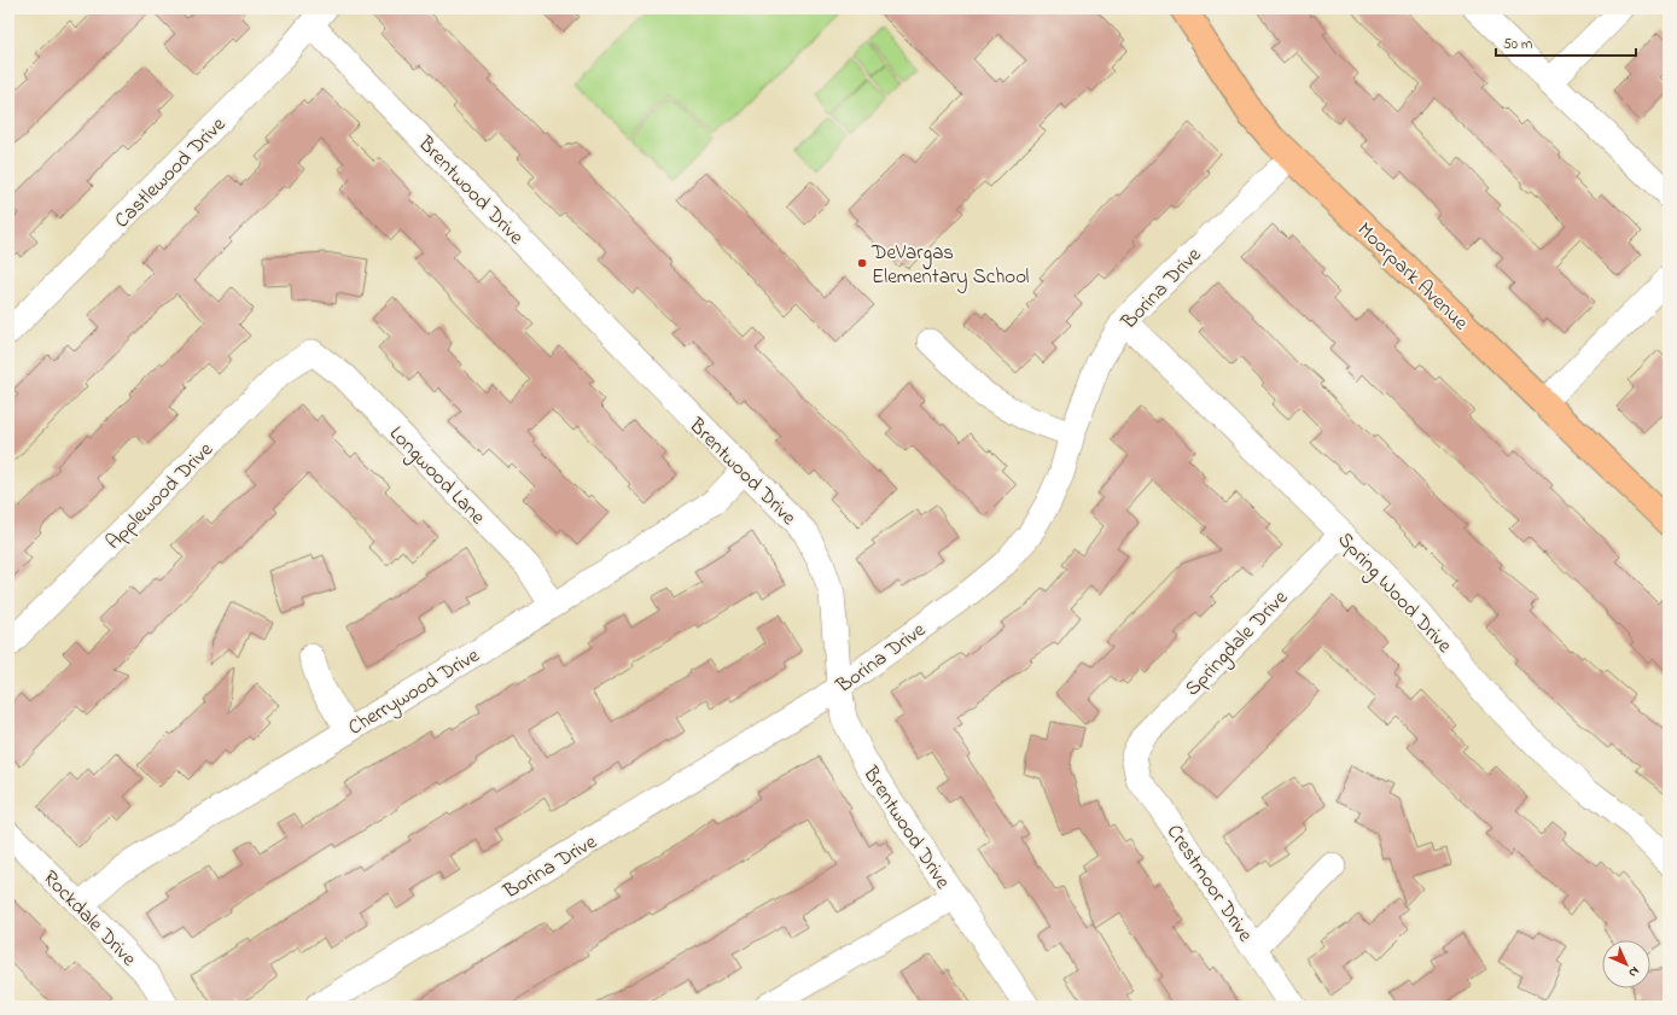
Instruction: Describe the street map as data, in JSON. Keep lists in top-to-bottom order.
{
  "streets": {
    "main road": ["Moorpark Avenue"],
    "street": [
      "Castlewood Drive",
      "Brentwood Drive",
      "Borina Drive",
      "Longwood Lane",
      "Applewood Drive",
      "Spring Wood Drive",
      "Springdale Drive",
      "Cherrywood Drive",
      "Crestmoor Drive",
      "Rockdale Drive"
    ]
  },
  "crossings": [
    ["Castlewood Drive", "Brentwood Drive"],
    ["Brentwood Drive", "Borina Drive"],
    ["Brentwood Drive", "Cherrywood Drive"],
    ["Moorpark Avenue", "Borina Drive"],
    ["Borina Drive", "Spring Wood Drive"],
    ["Longwood Lane", "Applewood Drive"],
    ["Longwood Lane", "Cherrywood Drive"],
    ["Spring Wood Drive", "Springdale Drive"],
    ["Springdale Drive", "Crestmoor Drive"],
    ["Cherrywood Drive", "Rockdale Drive"]
  ],
  "places": ["DeVargas Elementary School"],
  "scale_bar": "50 m",
  "north": "bottom right"
}
